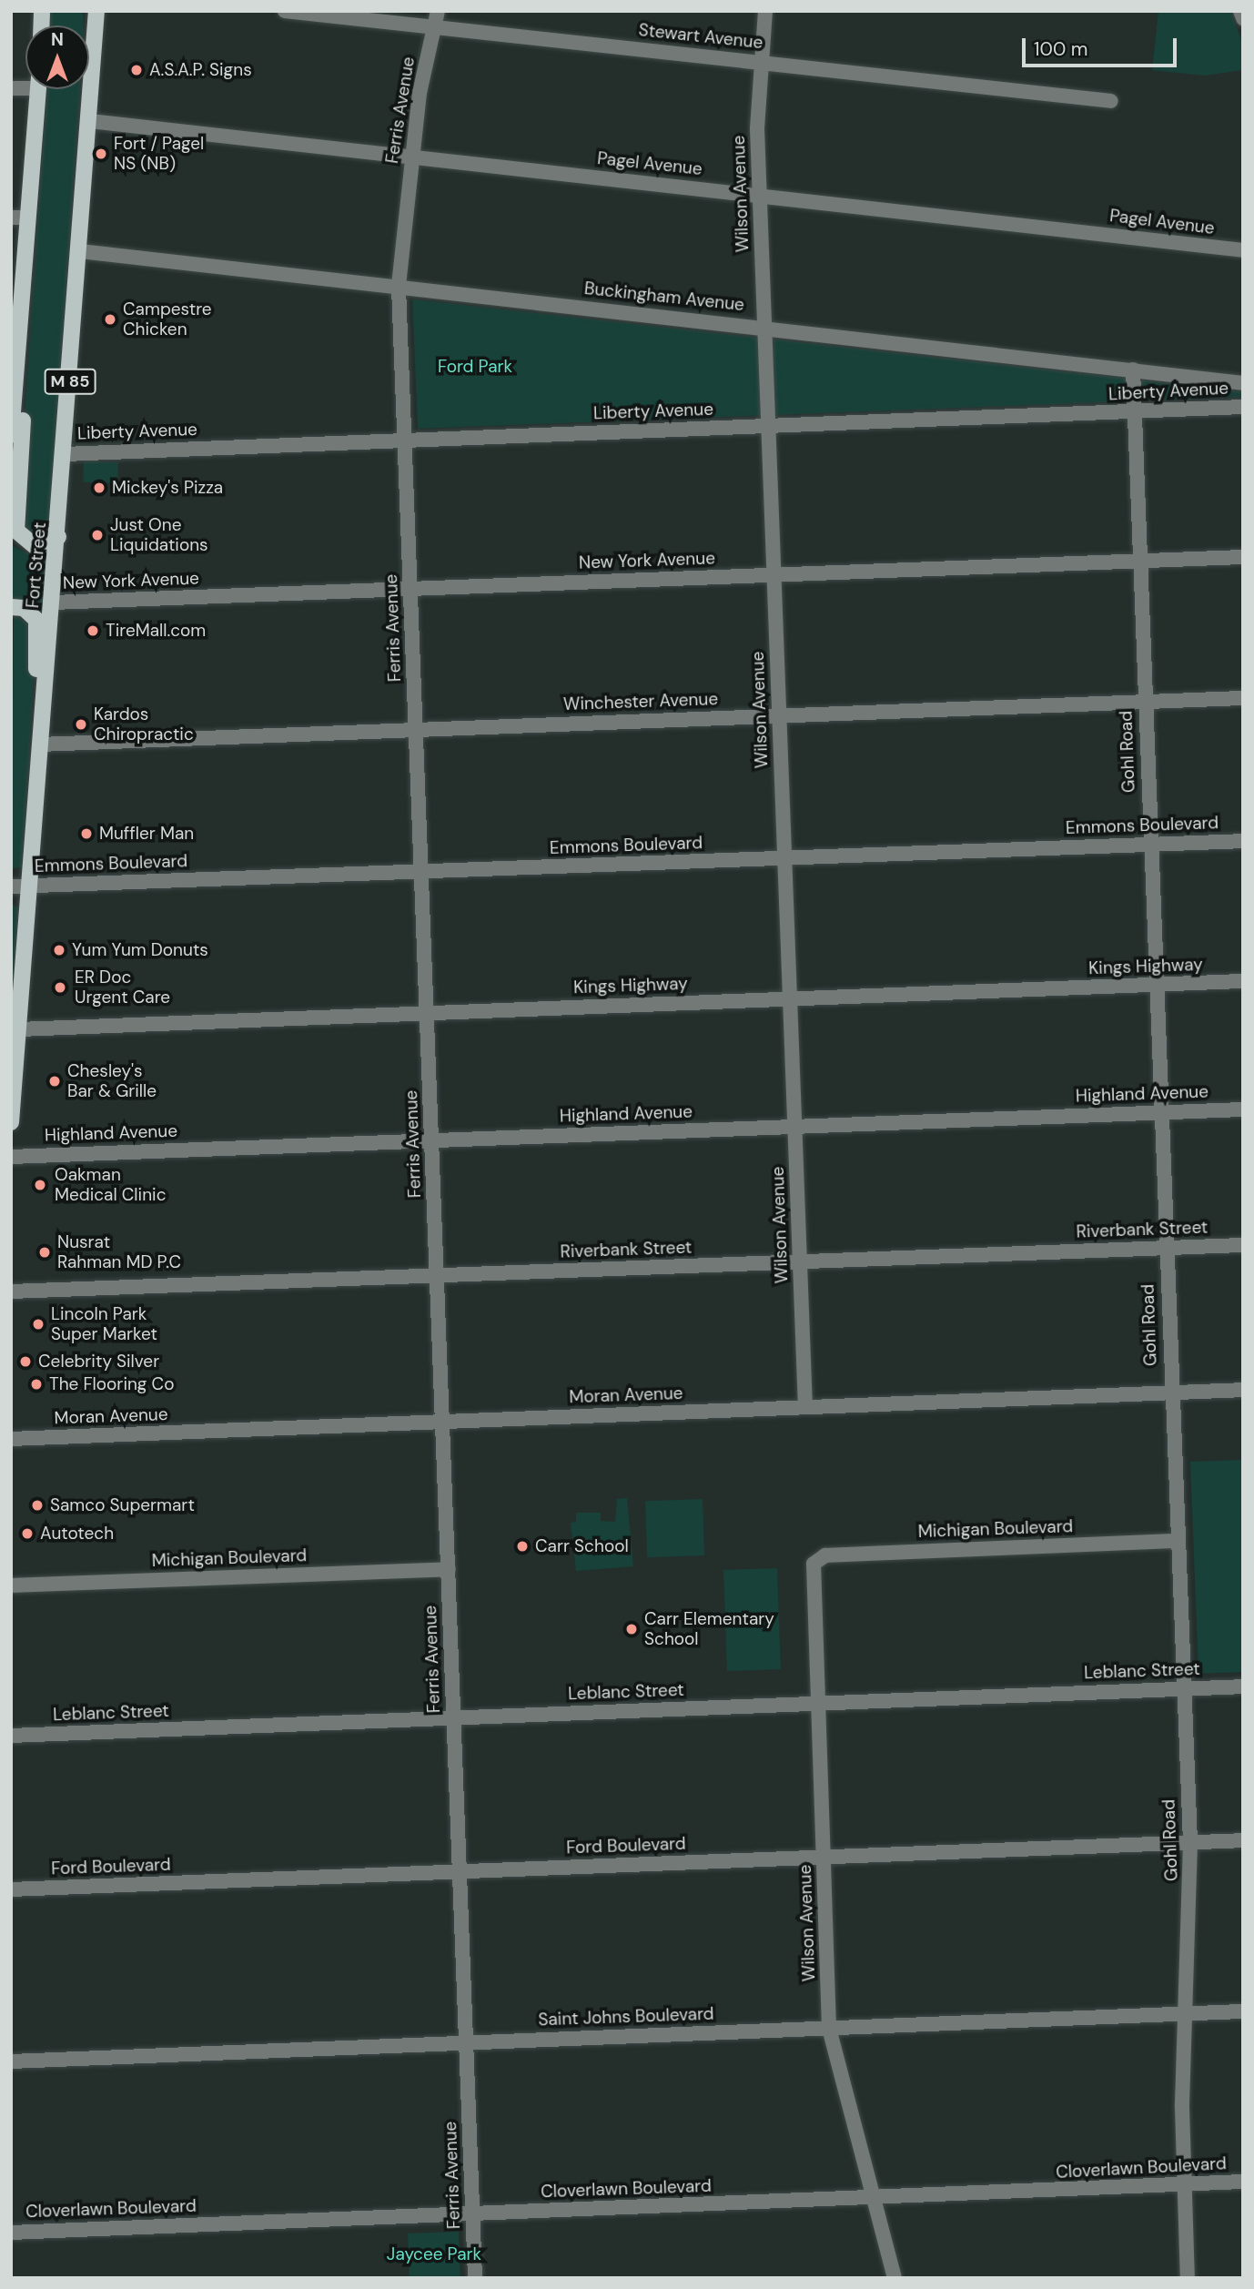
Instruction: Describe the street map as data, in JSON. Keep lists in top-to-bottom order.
{
  "streets": {
    "main road": ["M 85", "Fort Street"],
    "street": [
      "Stewart Avenue",
      "Ferris Avenue",
      "Pagel Avenue",
      "Wilson Avenue",
      "Buckingham Avenue",
      "Liberty Avenue",
      "New York Avenue",
      "Winchester Avenue",
      "Gohl Road",
      "Emmons Boulevard",
      "Kings Highway",
      "Highland Avenue",
      "Riverbank Street",
      "Moran Avenue",
      "Michigan Boulevard",
      "Leblanc Street",
      "Ford Boulevard",
      "Saint Johns Boulevard",
      "Cloverlawn Boulevard"
    ]
  },
  "crossings": [
    ["Stewart Avenue", "Ferris Avenue"],
    ["Stewart Avenue", "Wilson Avenue"],
    ["Ferris Avenue", "Pagel Avenue"],
    ["Ferris Avenue", "Buckingham Avenue"],
    ["Ferris Avenue", "Liberty Avenue"],
    ["Ferris Avenue", "New York Avenue"],
    ["Ferris Avenue", "Winchester Avenue"],
    ["Ferris Avenue", "Emmons Boulevard"],
    ["Ferris Avenue", "Kings Highway"],
    ["Ferris Avenue", "Highland Avenue"],
    ["Ferris Avenue", "Riverbank Street"],
    ["Ferris Avenue", "Moran Avenue"],
    ["Ferris Avenue", "Michigan Boulevard"],
    ["Ferris Avenue", "Leblanc Street"],
    ["Ferris Avenue", "Ford Boulevard"],
    ["Ferris Avenue", "Saint Johns Boulevard"],
    ["Ferris Avenue", "Cloverlawn Boulevard"],
    ["Pagel Avenue", "Wilson Avenue"],
    ["Pagel Avenue", "Fort Street"],
    ["Wilson Avenue", "Buckingham Avenue"],
    ["Wilson Avenue", "Liberty Avenue"],
    ["Wilson Avenue", "New York Avenue"],
    ["Wilson Avenue", "Winchester Avenue"],
    ["Wilson Avenue", "Emmons Boulevard"],
    ["Wilson Avenue", "Kings Highway"],
    ["Wilson Avenue", "Highland Avenue"],
    ["Wilson Avenue", "Riverbank Street"],
    ["Wilson Avenue", "Moran Avenue"],
    ["Wilson Avenue", "Michigan Boulevard"],
    ["Wilson Avenue", "Leblanc Street"],
    ["Wilson Avenue", "Ford Boulevard"],
    ["Wilson Avenue", "Saint Johns Boulevard"],
    ["Wilson Avenue", "Cloverlawn Boulevard"],
    ["Buckingham Avenue", "Fort Street"],
    ["Buckingham Avenue", "Gohl Road"],
    ["Liberty Avenue", "Fort Street"],
    ["Liberty Avenue", "Gohl Road"],
    ["New York Avenue", "Fort Street"],
    ["New York Avenue", "Gohl Road"],
    ["Fort Street", "Winchester Avenue"],
    ["Fort Street", "Emmons Boulevard"],
    ["Fort Street", "Kings Highway"],
    ["Winchester Avenue", "Gohl Road"],
    ["Gohl Road", "Emmons Boulevard"],
    ["Gohl Road", "Kings Highway"],
    ["Gohl Road", "Highland Avenue"],
    ["Gohl Road", "Riverbank Street"],
    ["Gohl Road", "Moran Avenue"],
    ["Gohl Road", "Michigan Boulevard"],
    ["Gohl Road", "Leblanc Street"],
    ["Gohl Road", "Ford Boulevard"],
    ["Gohl Road", "Saint Johns Boulevard"],
    ["Gohl Road", "Cloverlawn Boulevard"]
  ],
  "parks": ["Ford Park", "Jaycee Park"],
  "places": [
    "A.S.A.P. Signs",
    "Fort / Pagel NS (NB)",
    "Campestre Chicken",
    "Mickey's Pizza",
    "Just One Liquidations",
    "TireMall.com",
    "Kardos Chiropractic",
    "Muffler Man",
    "Yum Yum Donuts",
    "ER Doc Urgent Care",
    "Chesley's Bar & Grille",
    "Oakman Medical Clinic",
    "Nusrat Rahman MD P.C",
    "Lincoln Park Super Market",
    "Celebrity Silver",
    "The Flooring Co",
    "Samco Supermart",
    "Autotech",
    "Carr School",
    "Carr Elementary School"
  ],
  "scale_bar": "100 m",
  "north": "top"
}
